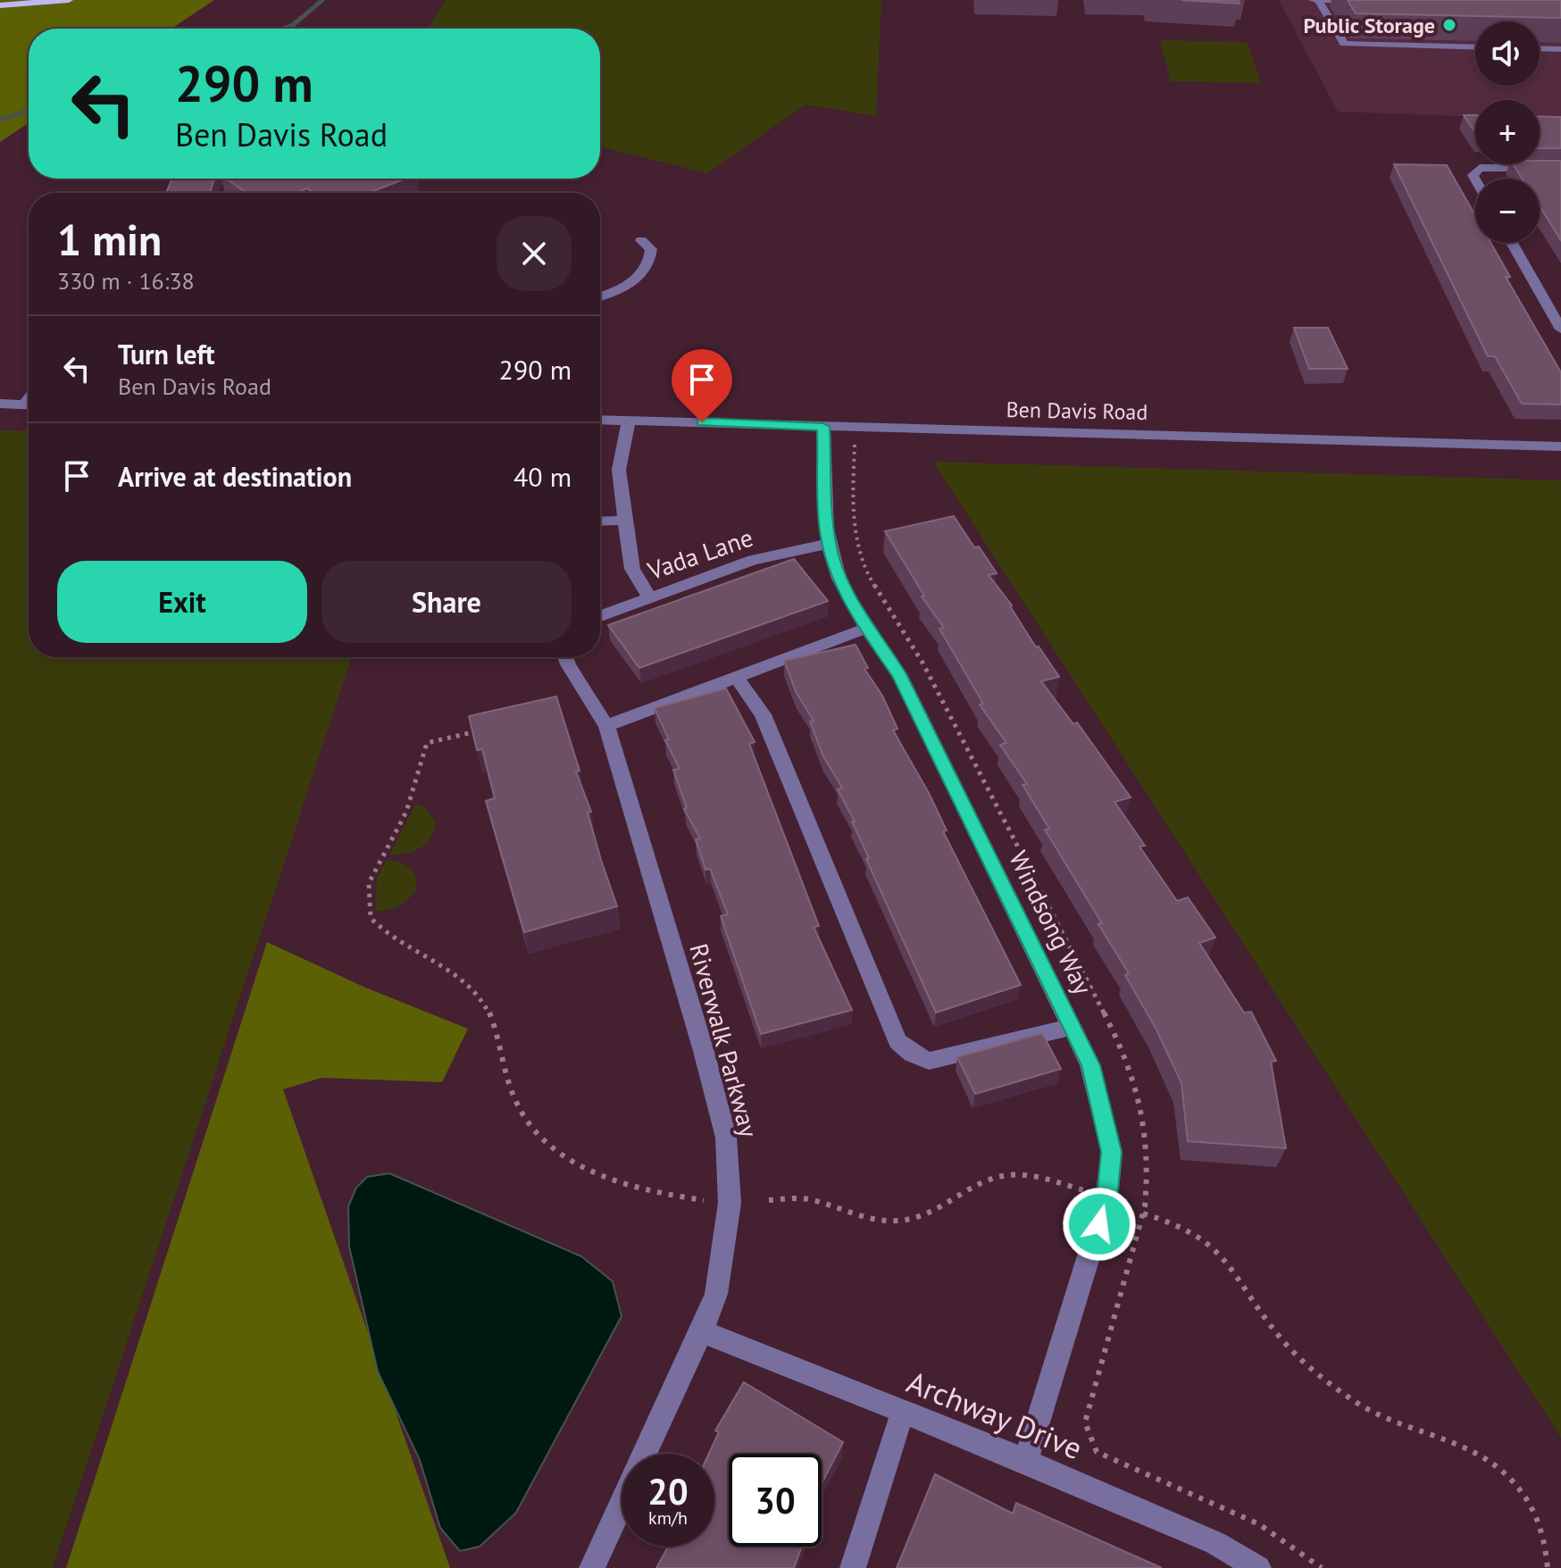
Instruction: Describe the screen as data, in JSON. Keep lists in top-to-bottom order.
{
  "streets": {
    "street": [
      "Ben Davis Road",
      "Vada Lane",
      "Windsong Way",
      "Riverwalk Parkway",
      "Archway Drive"
    ]
  },
  "crossings": [
    ["Ben Davis Road", "Windsong Way"],
    ["Vada Lane", "Windsong Way"],
    ["Windsong Way", "Archway Drive"],
    ["Riverwalk Parkway", "Archway Drive"]
  ],
  "places": ["Public Storage"],
  "page": {
    "map_buttons": ["+", "−"],
    "turn": ["290 m", "Ben Davis Road"],
    "heading": ["1 min", "330 m · 16:38"],
    "list": [
      {
        "name": "Turn left",
        "note": "Ben Davis Road",
        "value": "290 m"
      },
      {
        "name": "Arrive at destination",
        "value": "40 m"
      }
    ],
    "buttons": ["Exit", "Share"],
    "speed": "20 km/h",
    "limit": "30"
  }
}
